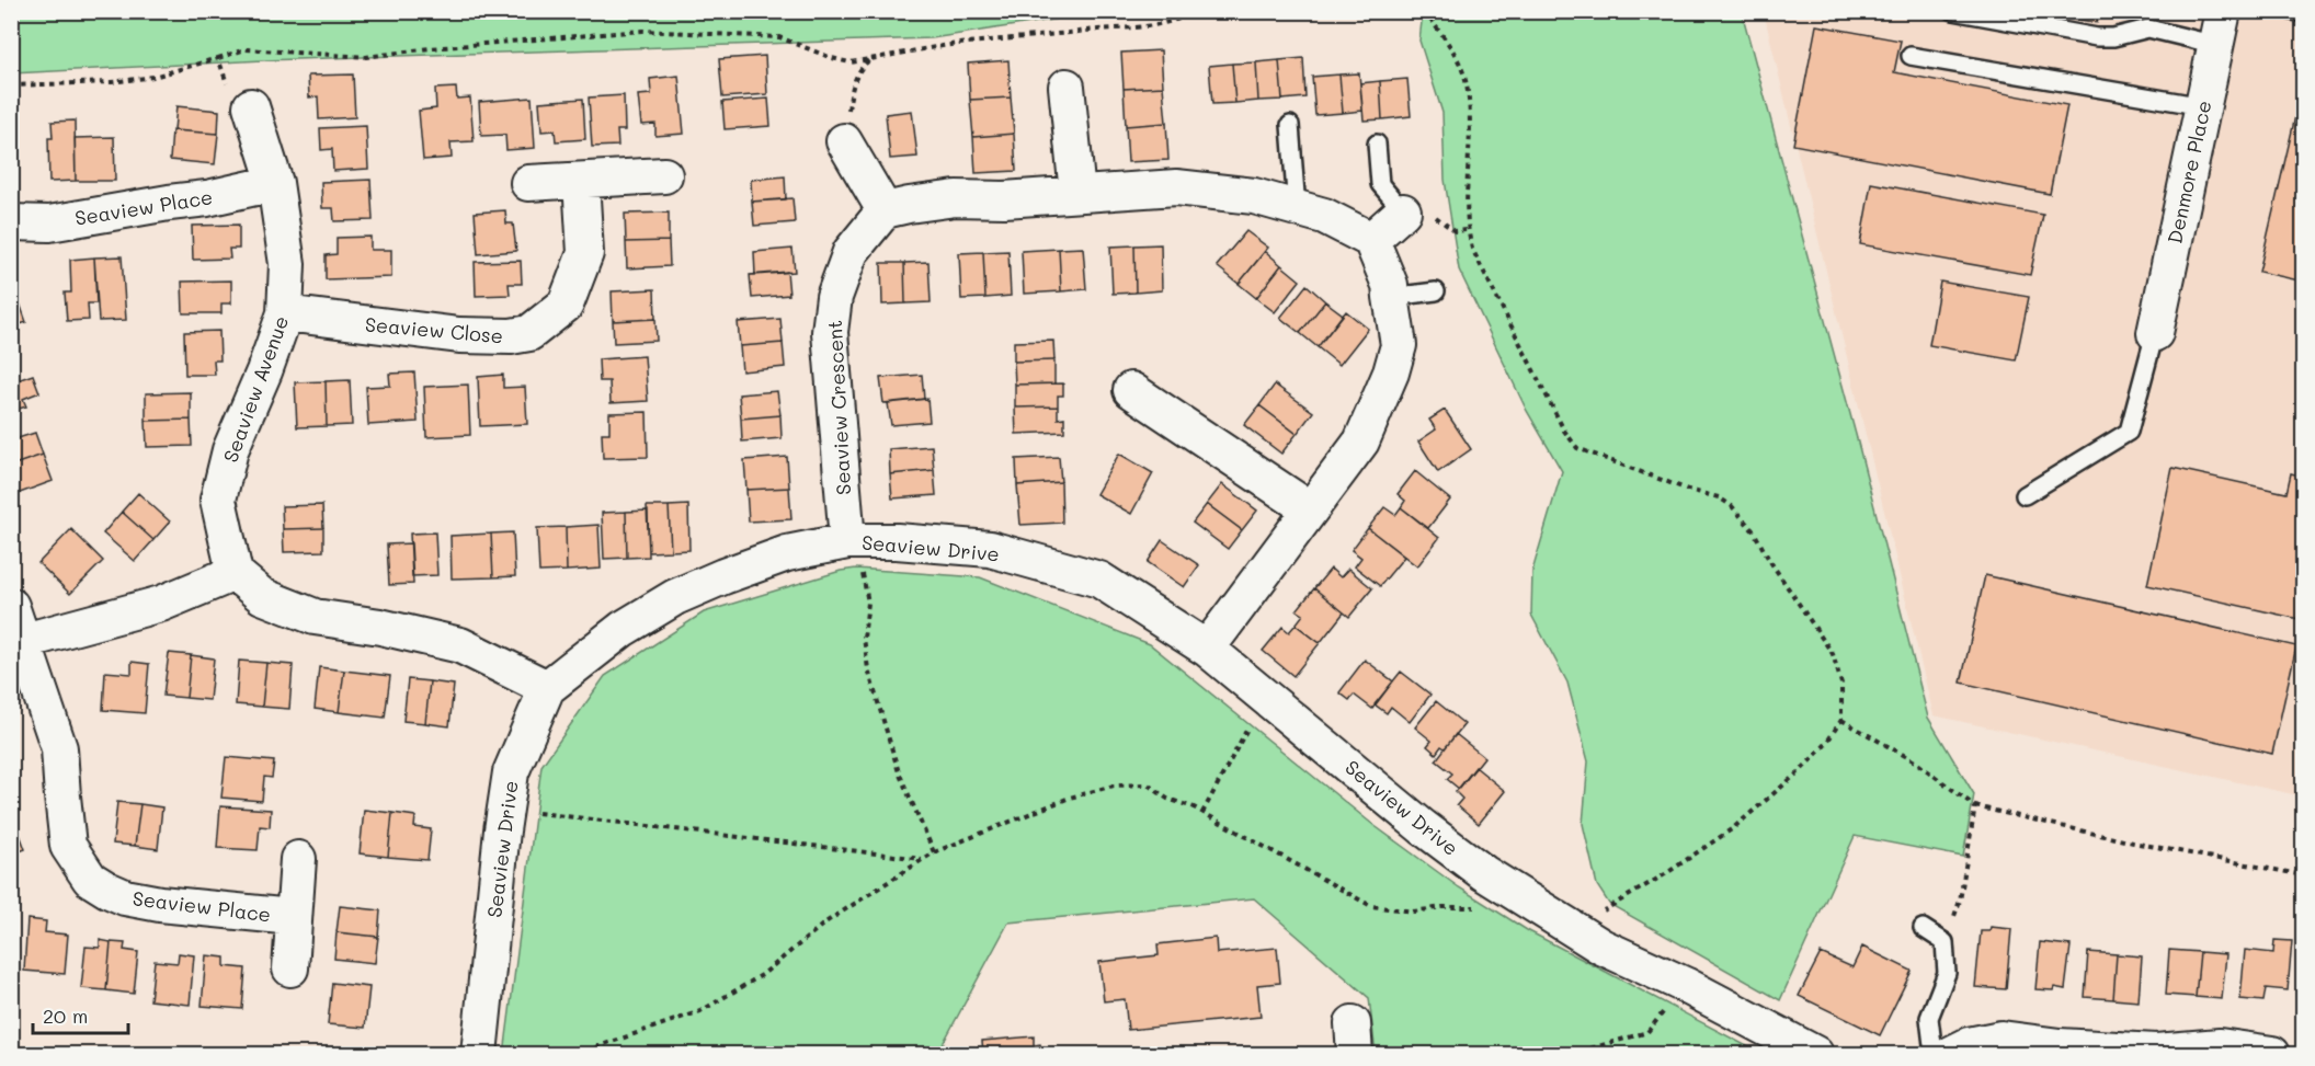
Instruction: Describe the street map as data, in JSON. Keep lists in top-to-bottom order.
{
  "streets": {
    "street": [
      "Denmore Place",
      "Seaview Place",
      "Seaview Close",
      "Seaview Avenue",
      "Seaview Crescent",
      "Seaview Drive"
    ]
  },
  "crossings": [
    ["Seaview Place", "Seaview Avenue"],
    ["Seaview Close", "Seaview Avenue"],
    ["Seaview Crescent", "Seaview Drive"]
  ],
  "scale_bar": "20 m"
}
